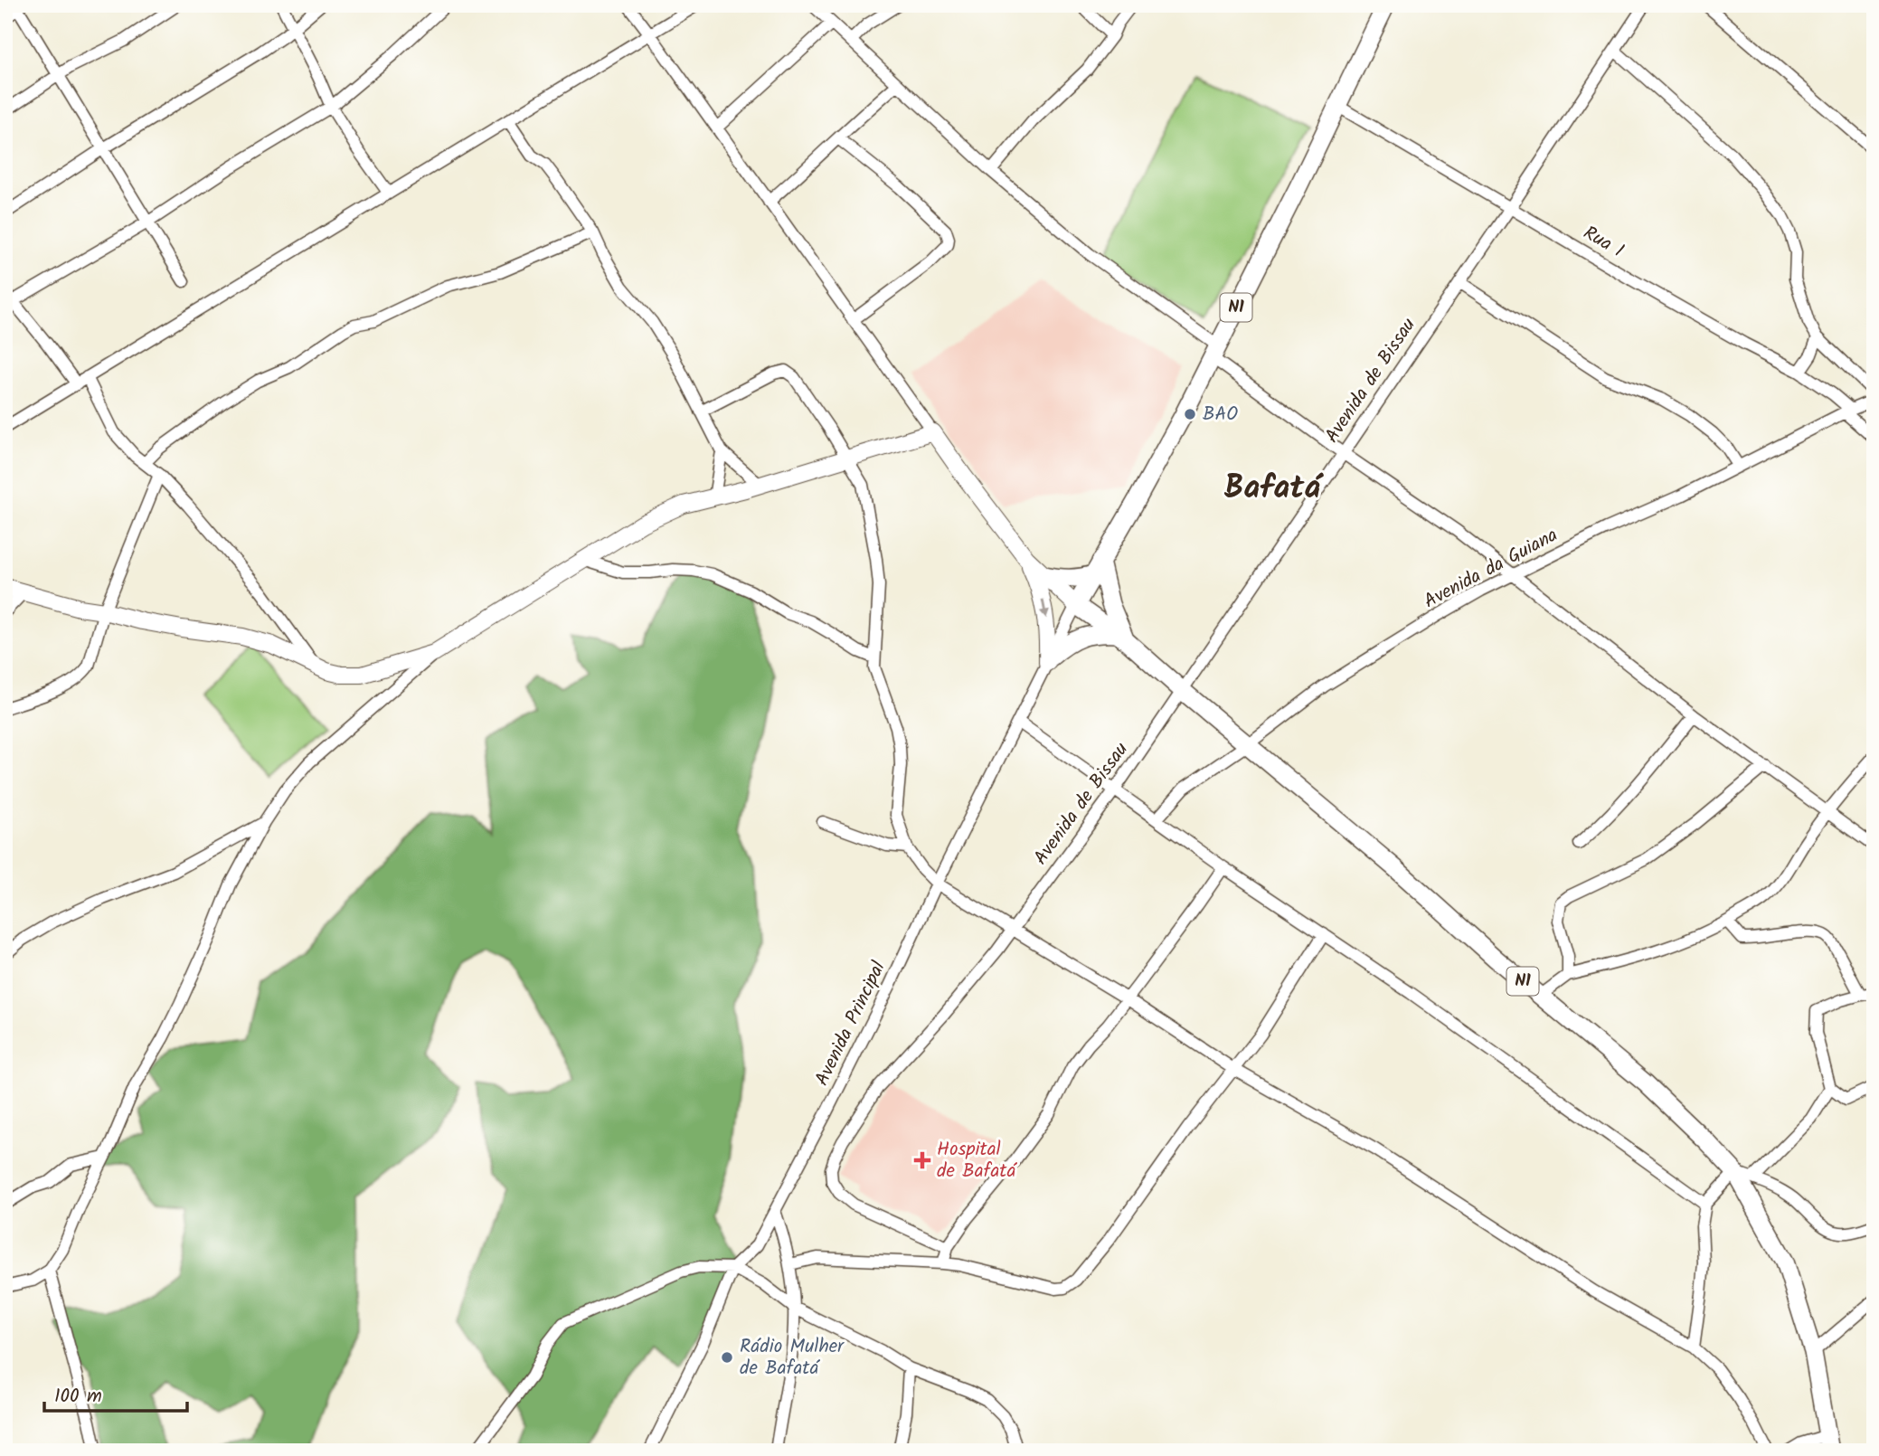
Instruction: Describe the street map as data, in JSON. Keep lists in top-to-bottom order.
{
  "streets": {
    "main road": ["N1"],
    "street": [
      "Rua 1",
      "Avenida de Bissau",
      "Avenida da Guiana",
      "Avenida Principal"
    ]
  },
  "crossings": [
    ["Rua 1", "N1"],
    ["Rua 1", "Avenida de Bissau"],
    ["Rua 1", "Avenida da Guiana"],
    ["N1", "Avenida de Bissau"],
    ["N1", "Avenida da Guiana"],
    ["N1", "Avenida Principal"]
  ],
  "districts": ["Bafatá"],
  "places": {
    "other": ["BAO", "Rádio Mulher de Bafatá"],
    "health": ["Hospital de Bafatá"]
  },
  "scale_bar": "100 m"
}
